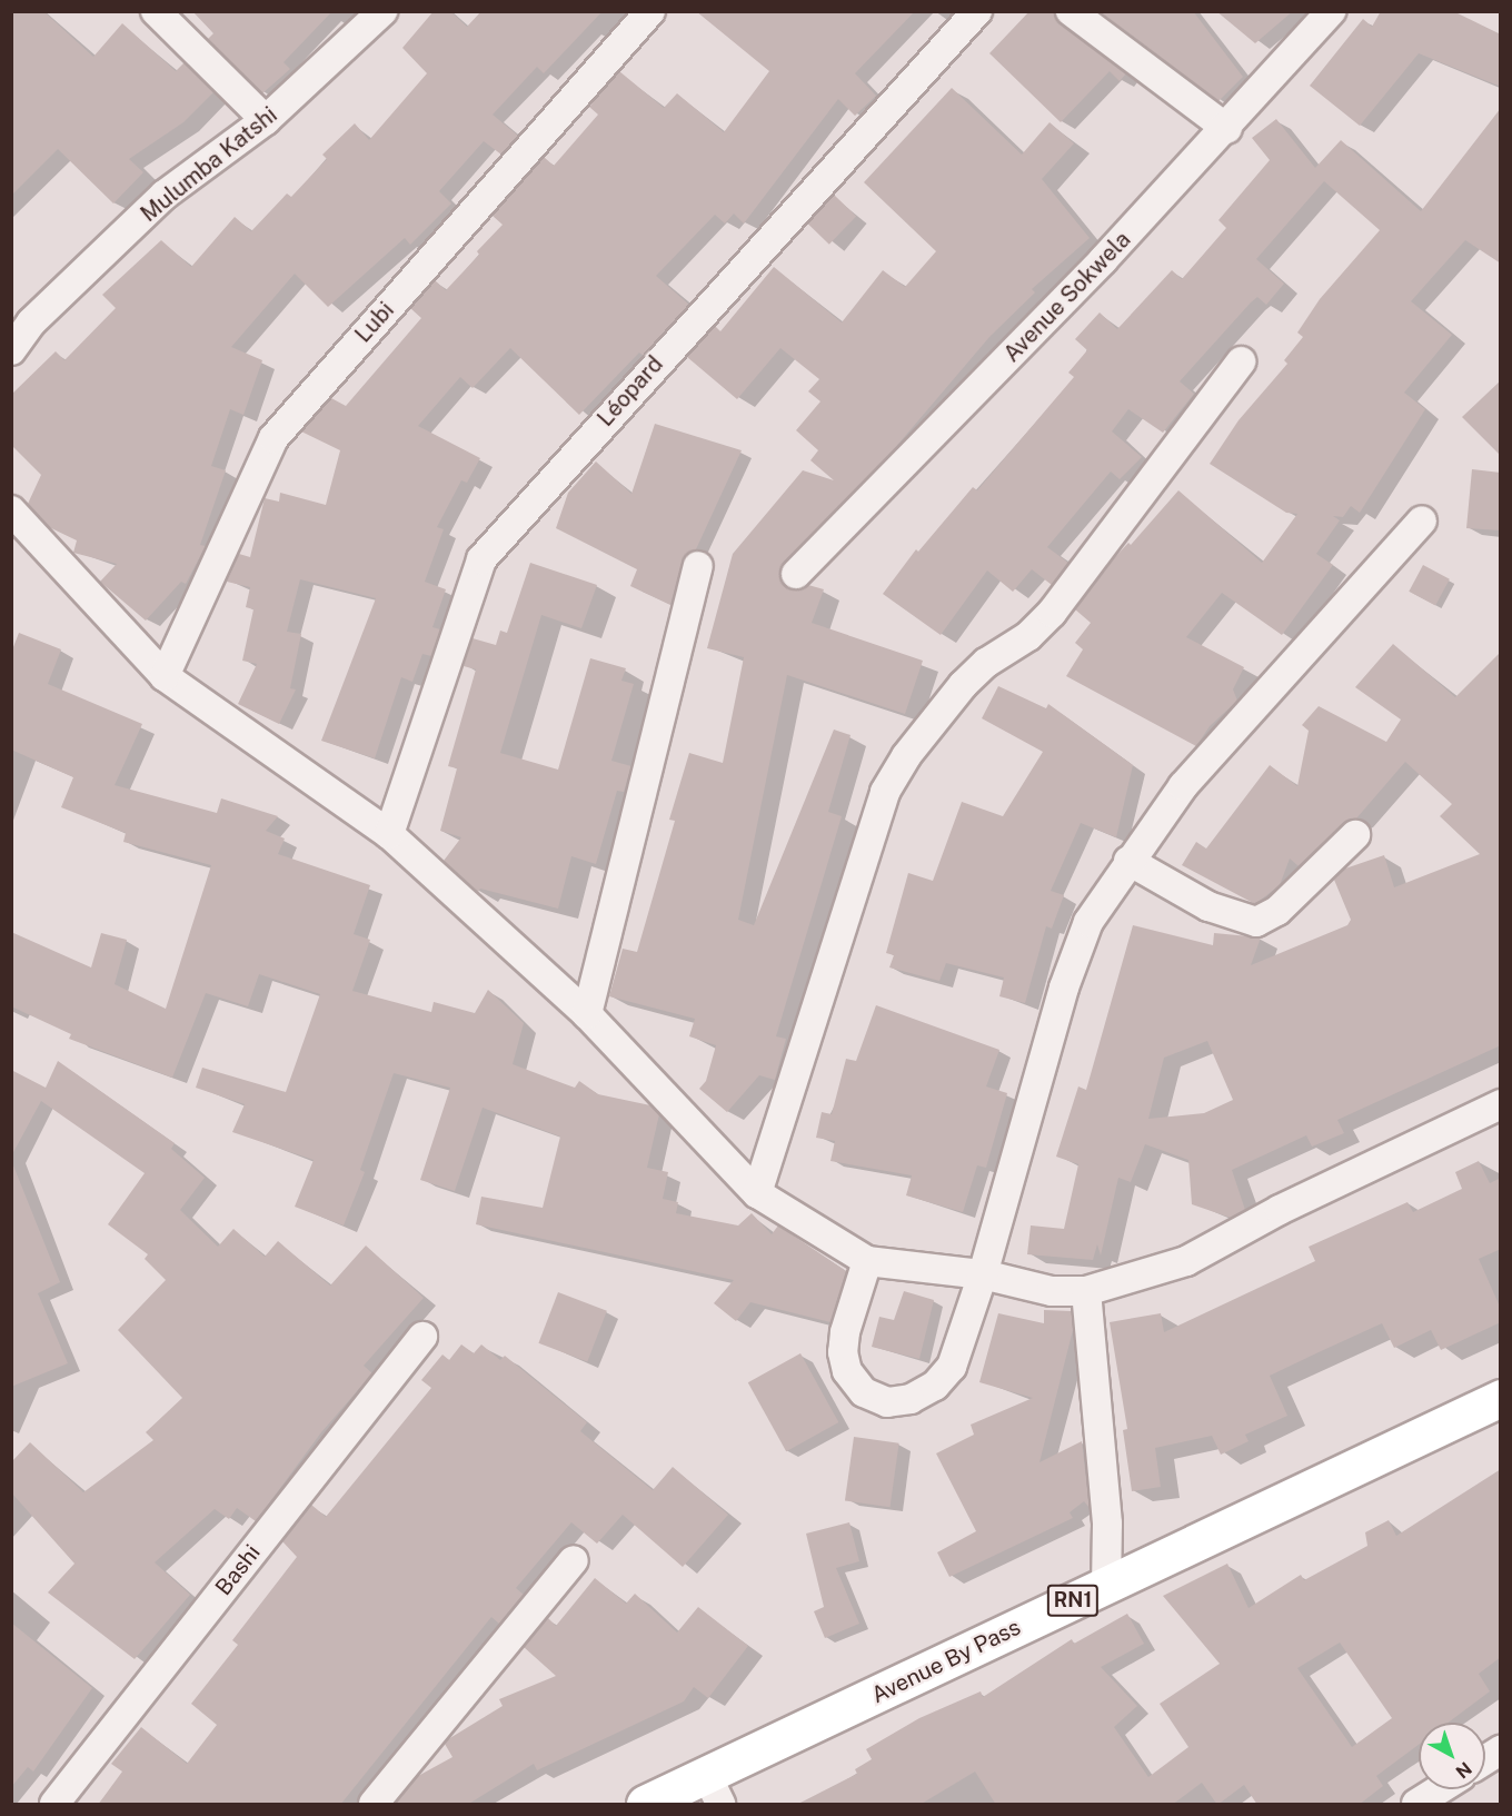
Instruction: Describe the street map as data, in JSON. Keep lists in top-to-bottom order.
{
  "streets": {
    "highway": ["RN1", "Avenue By Pass"],
    "street": [
      "Mulumba Katshi",
      "Avenue Sokwela",
      "Lubi",
      "Léopard",
      "Bashi"
    ]
  },
  "north": "bottom right"
}
